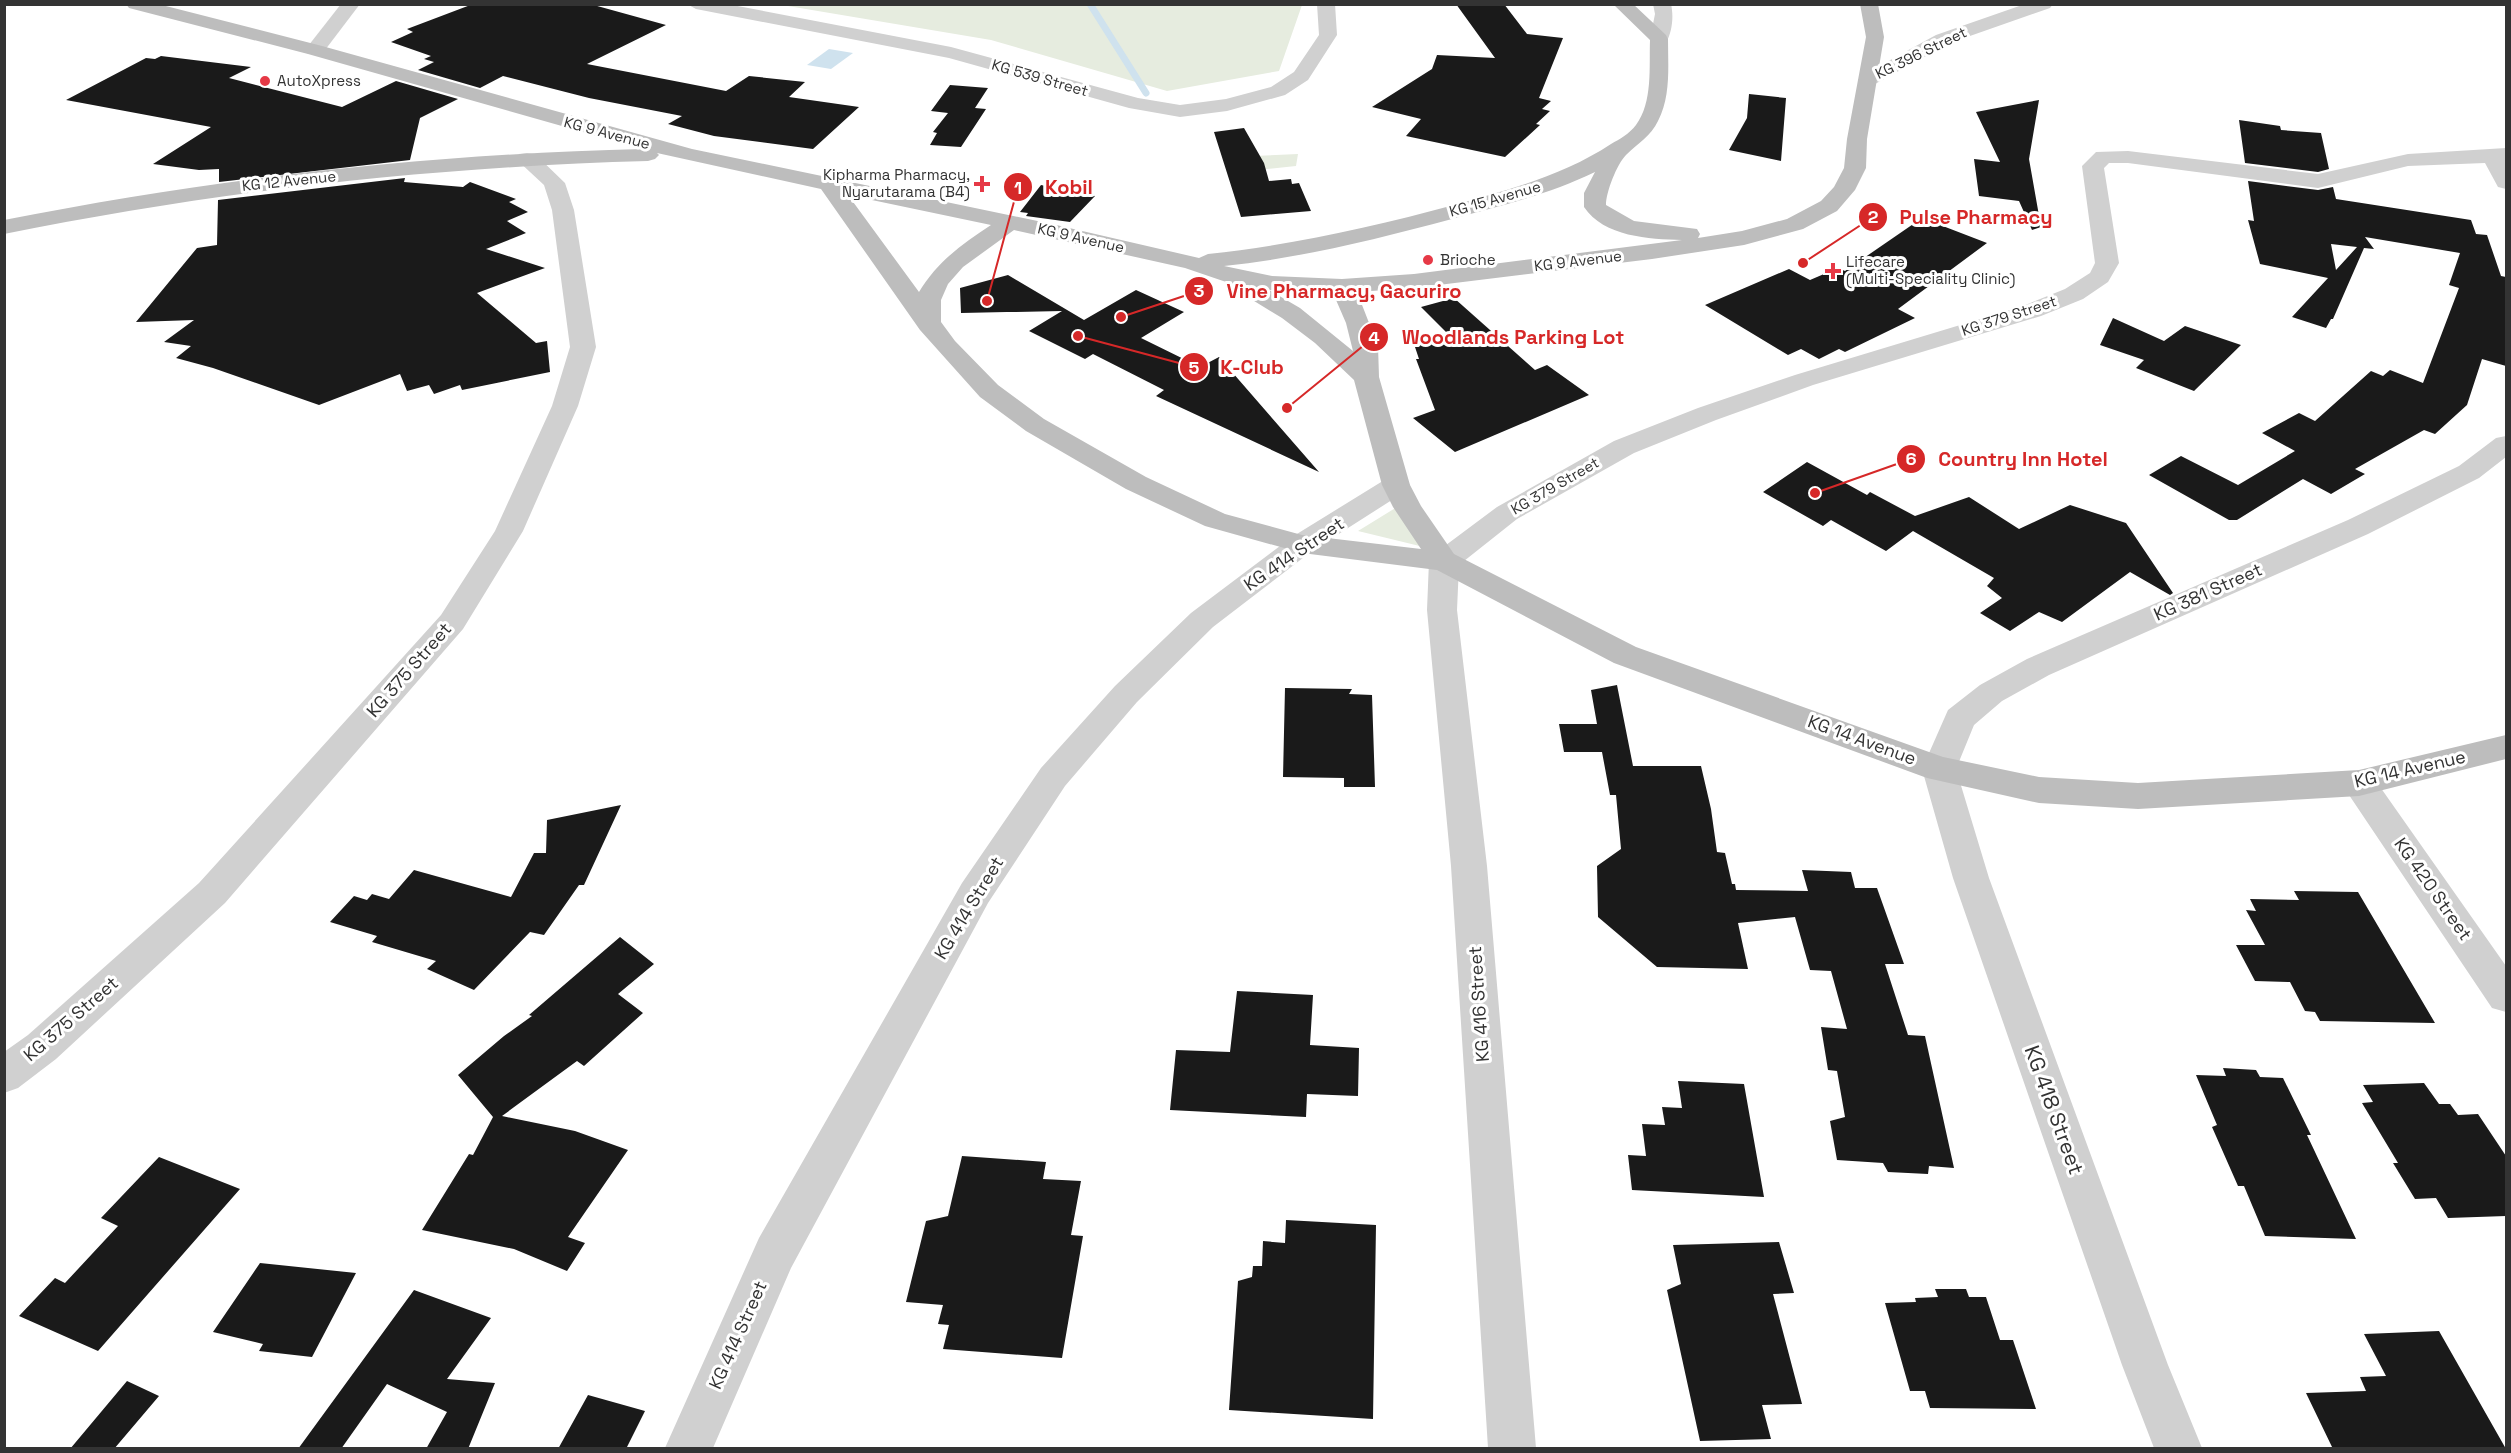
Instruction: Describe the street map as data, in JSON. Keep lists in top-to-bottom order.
{
  "streets": {
    "main road": [
      "KG 9 Avenue",
      "KG 12 Avenue",
      "KG 15 Avenue",
      "KG 14 Avenue"
    ],
    "street": [
      "KG 396 Street",
      "KG 539 Street",
      "KG 379 Street",
      "KG 414 Street",
      "KG 381 Street",
      "KG 375 Street",
      "KG 420 Street",
      "KG 416 Street",
      "KG 418 Street"
    ]
  },
  "crossings": [
    ["KG 396 Street", "KG 9 Avenue"],
    ["KG 9 Avenue", "KG 12 Avenue"],
    ["KG 9 Avenue", "KG 15 Avenue"],
    ["KG 9 Avenue", "KG 14 Avenue"],
    ["KG 12 Avenue", "KG 375 Street"],
    ["KG 379 Street", "KG 14 Avenue"],
    ["KG 379 Street", "KG 416 Street"],
    ["KG 414 Street", "KG 14 Avenue"],
    ["KG 381 Street", "KG 14 Avenue"],
    ["KG 381 Street", "KG 418 Street"],
    ["KG 14 Avenue", "KG 420 Street"],
    ["KG 14 Avenue", "KG 416 Street"],
    ["KG 14 Avenue", "KG 418 Street"]
  ],
  "places": {
    "other": [
      "AutoXpress",
      "Brioche",
      "Pulse Pharmacy",
      "Kobil",
      "Vine Pharmacy, Gacuriro",
      "K-Club",
      "Woodlands Parking Lot",
      "Country Inn Hotel"
    ],
    "health": ["Kipharma Pharmacy, Nyarutarama (B4)", "Lifecare (Multi-Speciality Clinic)"]
  }
}
